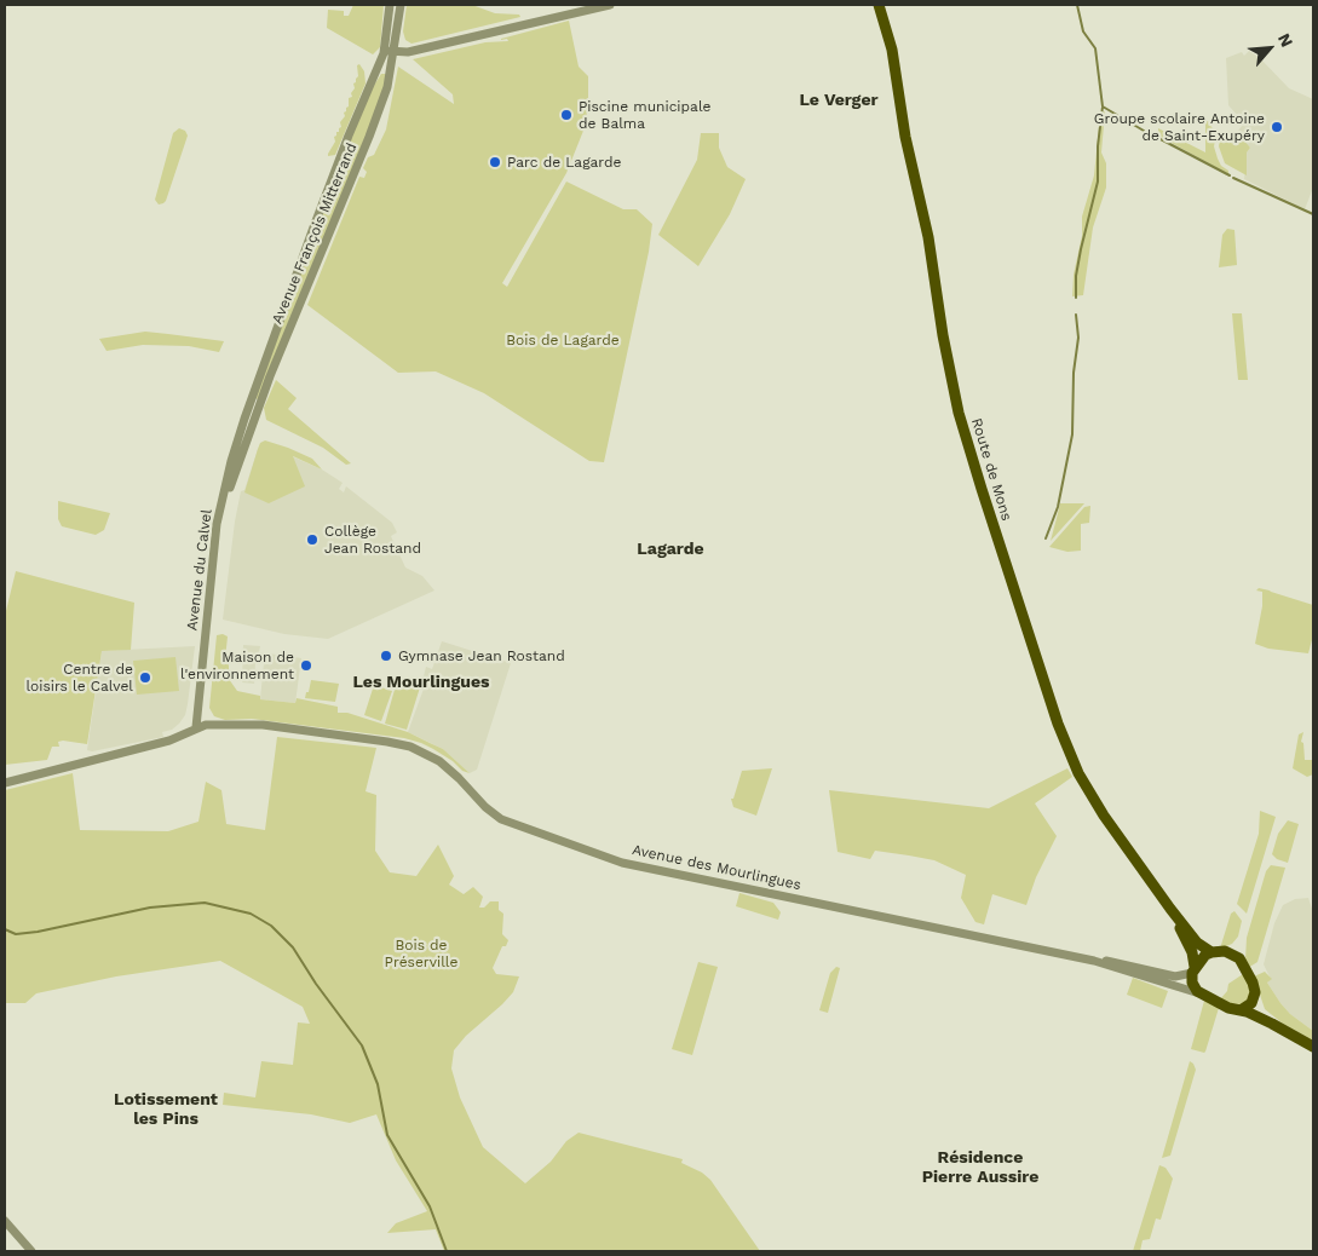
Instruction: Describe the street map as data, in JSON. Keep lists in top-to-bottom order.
{
  "streets": {
    "main road": ["Route de Mons"],
    "street": ["Avenue François Mitterrand", "Avenue du Calvel", "Avenue des Mourlingues"]
  },
  "crossings": [
    ["Avenue François Mitterrand", "Avenue du Calvel"],
    ["Route de Mons", "Avenue des Mourlingues"],
    ["Avenue du Calvel", "Avenue des Mourlingues"]
  ],
  "districts": [
    "Le Verger",
    "Lagarde",
    "Les Mourlingues",
    "Lotissement les Pins",
    "Résidence Pierre Aussire"
  ],
  "parks": ["Bois de Lagarde", "Bois de Préserville"],
  "places": [
    "Piscine municipale de Balma",
    "Groupe scolaire Antoine de Saint-Exupéry",
    "Parc de Lagarde",
    "Collège Jean Rostand",
    "Gymnase Jean Rostand",
    "Maison de l'environnement",
    "Centre de loisirs le Calvel"
  ],
  "north": "top right"
}
